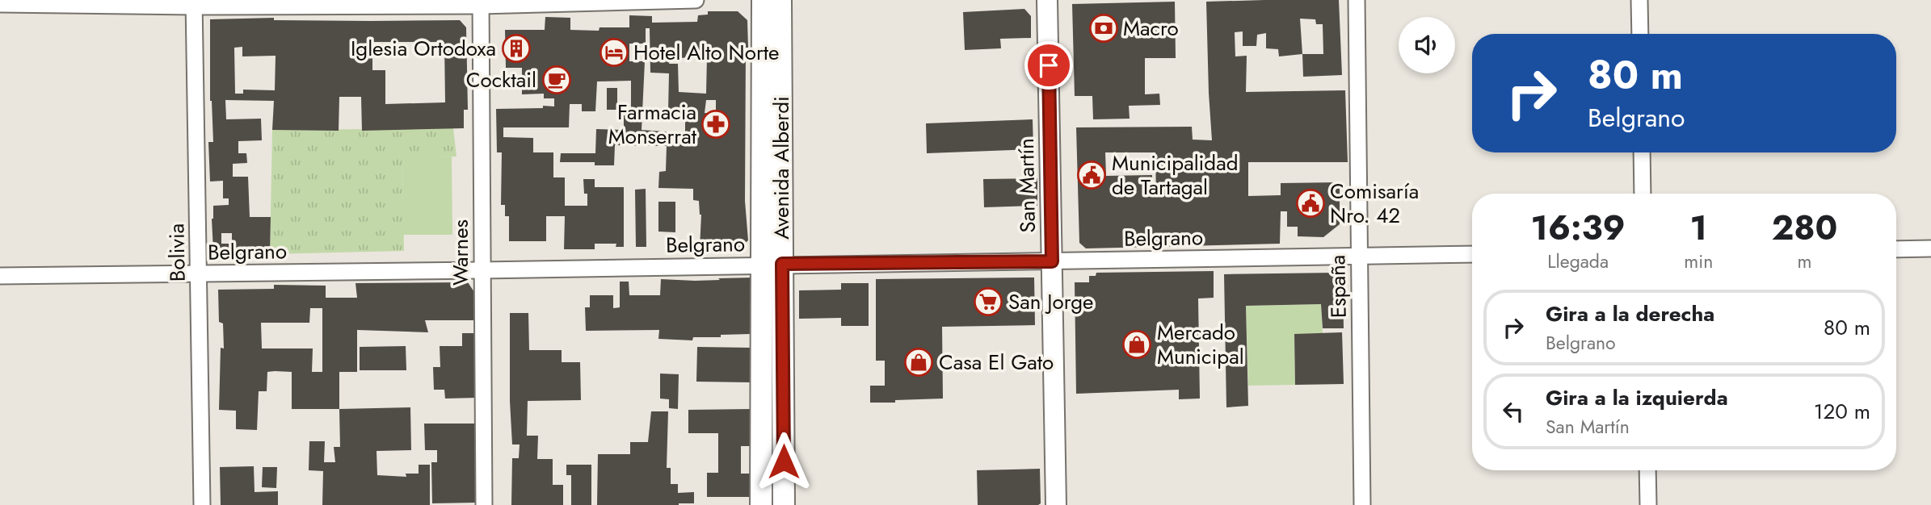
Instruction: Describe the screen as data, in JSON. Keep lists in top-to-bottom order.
{
  "streets": {
    "main road": ["Avenida Alberdi"],
    "street": [
      "San Martín",
      "Belgrano",
      "Bolivia",
      "Warnes",
      "España"
    ]
  },
  "crossings": [
    ["Avenida Alberdi", "Belgrano"],
    ["San Martín", "Belgrano"],
    ["Belgrano", "Bolivia"],
    ["Belgrano", "Warnes"],
    ["Belgrano", "España"]
  ],
  "places": {
    "bank": ["Macro"],
    "building": ["Iglesia Ortodoxa"],
    "hotel": ["Hotel Alto Norte"],
    "cafe": ["Cocktail"],
    "pharmacy": ["Farmacia Monserrat"],
    "public building": ["Municipalidad de Tartagal", "Comisaría Nro. 42"],
    "supermarket": ["San Jorge"],
    "shop": ["Mercado Municipal", "Casa El Gato"]
  },
  "page": {
    "turn": ["80 m", "Belgrano"],
    "eta": [
      "16:39",
      "Llegada",
      "1",
      "min",
      "280",
      "m"
    ],
    "list": [
      {
        "name": "Gira a la derecha",
        "note": "Belgrano",
        "value": "80 m"
      },
      {
        "name": "Gira a la izquierda",
        "note": "San Martín",
        "value": "120 m"
      }
    ]
  }
}
